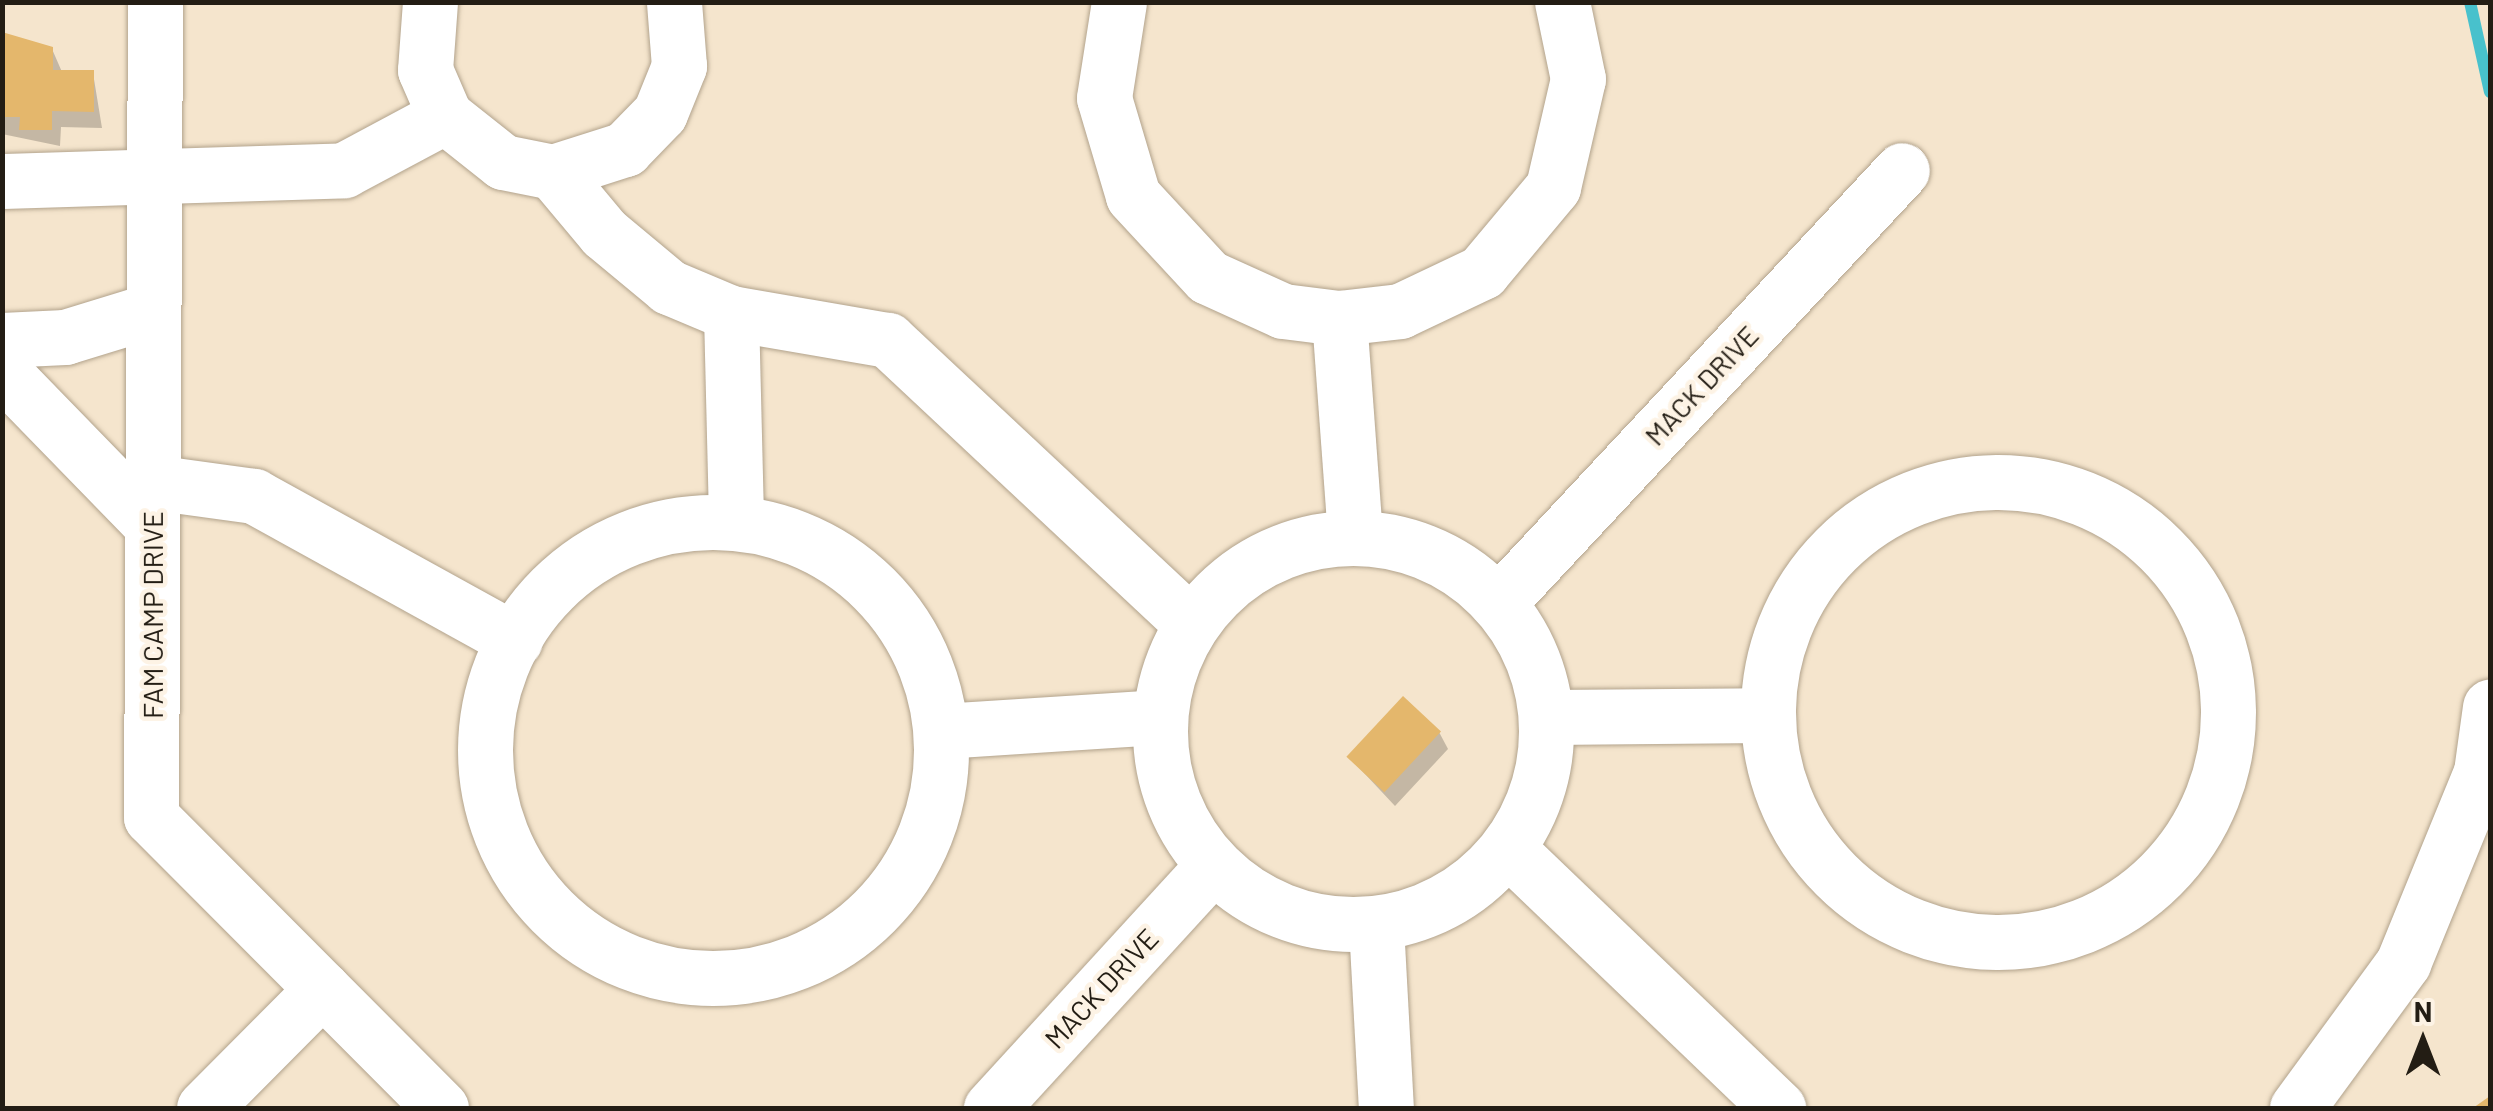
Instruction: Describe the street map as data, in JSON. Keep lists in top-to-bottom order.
{
  "streets": {
    "street": ["MACK DRIVE", "FAM CAMP DRIVE"]
  },
  "north": "top"
}
